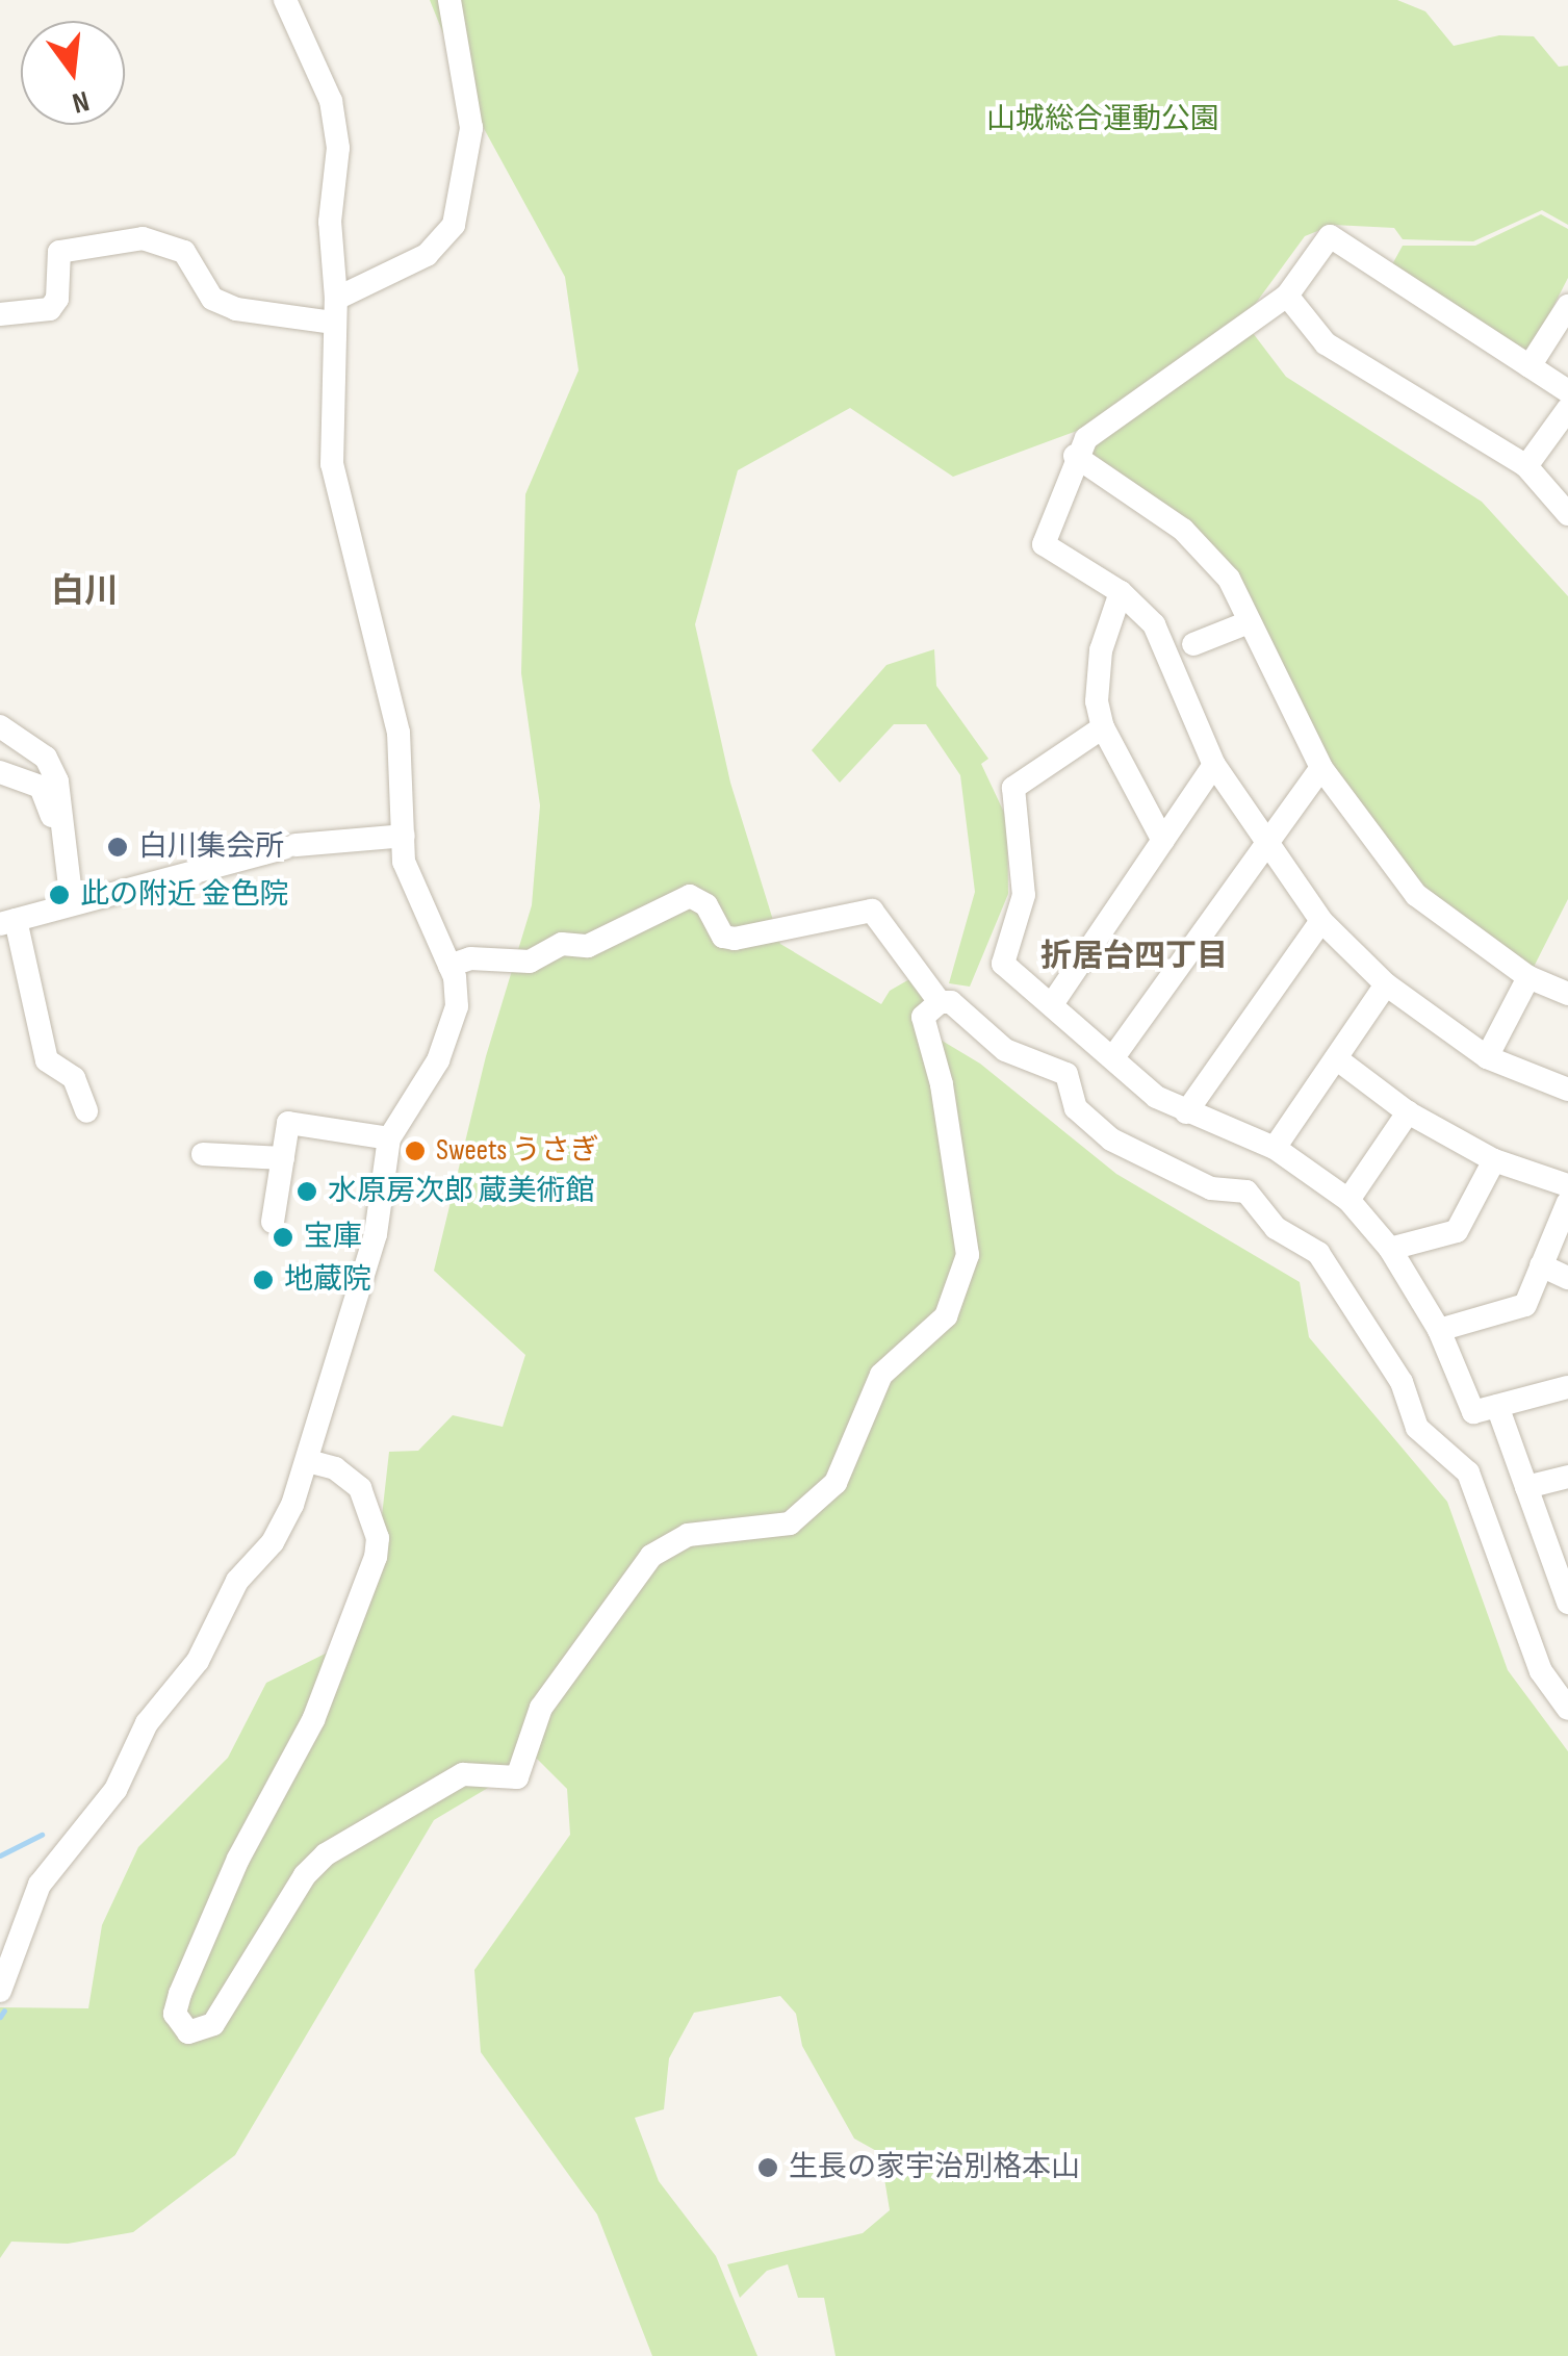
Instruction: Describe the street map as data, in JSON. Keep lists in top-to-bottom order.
{
  "districts": ["白川", "折居台四丁目"],
  "parks": ["山城総合運動公園"],
  "places": [
    "白川集会所",
    "此の附近 金色院",
    "Sweets うさぎ",
    "水原房次郎 蔵美術館",
    "宝庫",
    "地蔵院",
    "生長の家宇治別格本山"
  ],
  "north": "bottom"
}
